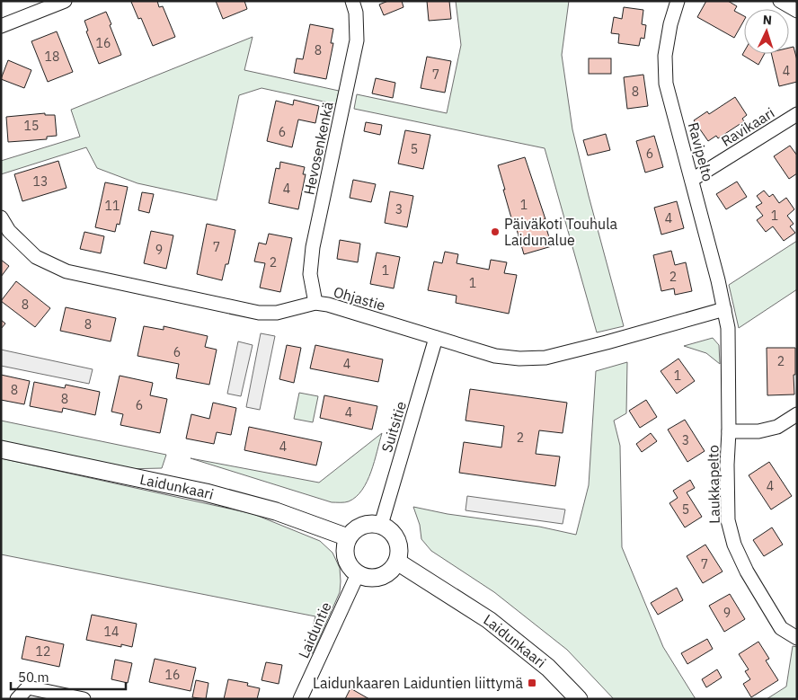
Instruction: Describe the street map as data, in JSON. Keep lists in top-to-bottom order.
{
  "streets": {
    "street": [
      "Ravikaari",
      "Hevosenkenkä",
      "Ravipelto",
      "Ohjastie",
      "Suitsitie",
      "Laukkapelto",
      "Laidunkaari",
      "Laiduntie"
    ]
  },
  "crossings": [
    ["Ravikaari", "Ravipelto"],
    ["Hevosenkenkä", "Ohjastie"],
    ["Ravipelto", "Ohjastie"],
    ["Ravipelto", "Laukkapelto"],
    ["Ohjastie", "Suitsitie"],
    ["Ohjastie", "Laukkapelto"],
    ["Suitsitie", "Laidunkaari"],
    ["Suitsitie", "Laiduntie"],
    ["Laidunkaari", "Laiduntie"]
  ],
  "places": {
    "other": ["Päiväkoti Touhula Laidunalue"],
    "transit": ["Laidunkaaren Laiduntien liittymä"]
  },
  "house_numbers": [
    "16",
    "8",
    "18",
    "4",
    "7",
    "8",
    "15",
    "6",
    "5",
    "6",
    "13",
    "4",
    "1",
    "11",
    "3",
    "1",
    "4",
    "7",
    "9",
    "2",
    "1",
    "2",
    "1",
    "8",
    "8",
    "6",
    "2",
    "4",
    "1",
    "8",
    "8",
    "6",
    "4",
    "2",
    "3",
    "4",
    "4",
    "5",
    "7",
    "9",
    "14",
    "12",
    "16"
  ],
  "scale_bar": "50 m",
  "north": "top"
}
